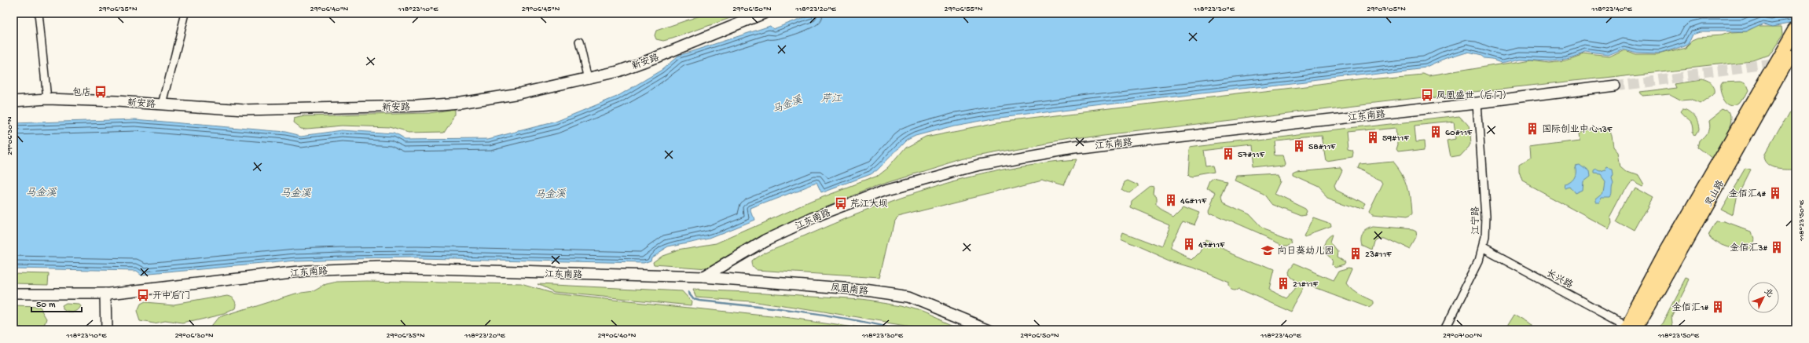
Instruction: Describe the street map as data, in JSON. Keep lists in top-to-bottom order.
{
  "streets": {
    "highway": ["灵山路"],
    "street": [
      "新安路",
      "江东南路",
      "江宁路",
      "长兴路",
      "凤凰南路"
    ]
  },
  "crossings": [
    ["江东南路", "江宁路"],
    ["江东南路", "凤凰南路"],
    ["灵山路", "长兴路"],
    ["江宁路", "长兴路"]
  ],
  "water": ["芹江", "马金溪"],
  "places": {
    "bus stop": [
      "包店",
      "凤凰盛世（后门）",
      "芹江大坝",
      "开中后门"
    ],
    "building": [
      "国际创业中心13F",
      "60#11F",
      "59#11F",
      "58#11F",
      "57#11F",
      "金佰汇4#",
      "46#11F",
      "47#11F",
      "金佰汇3#",
      "23#11F",
      "21#11F",
      "金佰汇1#"
    ],
    "school or university": ["向日葵幼儿园"]
  },
  "scale_bar": "50 m",
  "north": "top right",
  "coordinates": [
    "29°06'35\"N",
    "29°06'40\"N",
    "118°23'10\"E",
    "29°06'45\"N",
    "29°06'50\"N",
    "118°23'20\"E",
    "29°06'55\"N",
    "118°23'30\"E",
    "29°07'05\"N",
    "118°23'40\"E",
    "29°06'30\"N",
    "118°23'50\"E",
    "29°07'00\"N"
  ]
}
